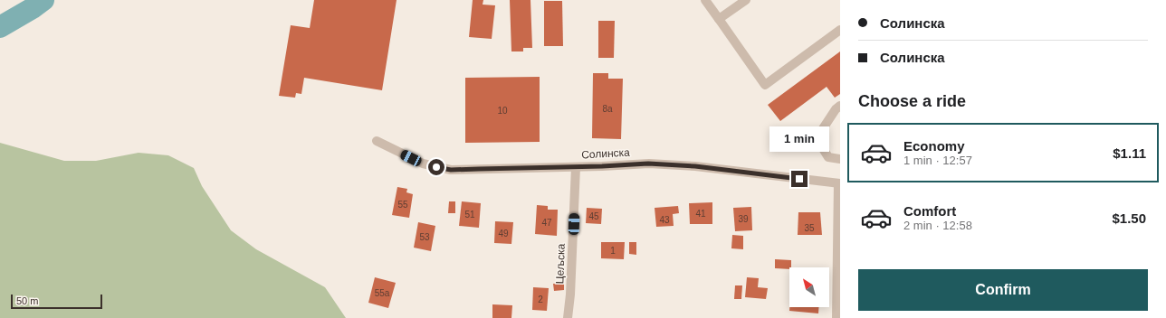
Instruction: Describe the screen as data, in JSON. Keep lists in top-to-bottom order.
{
  "streets": {
    "street": ["Солинска", "Цељска"]
  },
  "crossings": [
    ["Солинска", "Цељска"]
  ],
  "house_numbers": [
    "8a",
    "10",
    "55",
    "41",
    "51",
    "45",
    "39",
    "43",
    "47",
    "35",
    "49",
    "53",
    "1",
    "55a",
    "2"
  ],
  "scale_bar": "50 m",
  "north": "top left",
  "page": {
    "banner": ["Солинска", "Солинска"],
    "heading": "Choose a ride",
    "list": [
      {
        "name": "Economy",
        "note": "1 min · 12:57",
        "value": "$1.11"
      },
      {
        "name": "Comfort",
        "note": "2 min · 12:58",
        "value": "$1.50"
      }
    ],
    "bubble": "1 min",
    "buttons": "Confirm",
    "scale": "50 m"
  }
}
